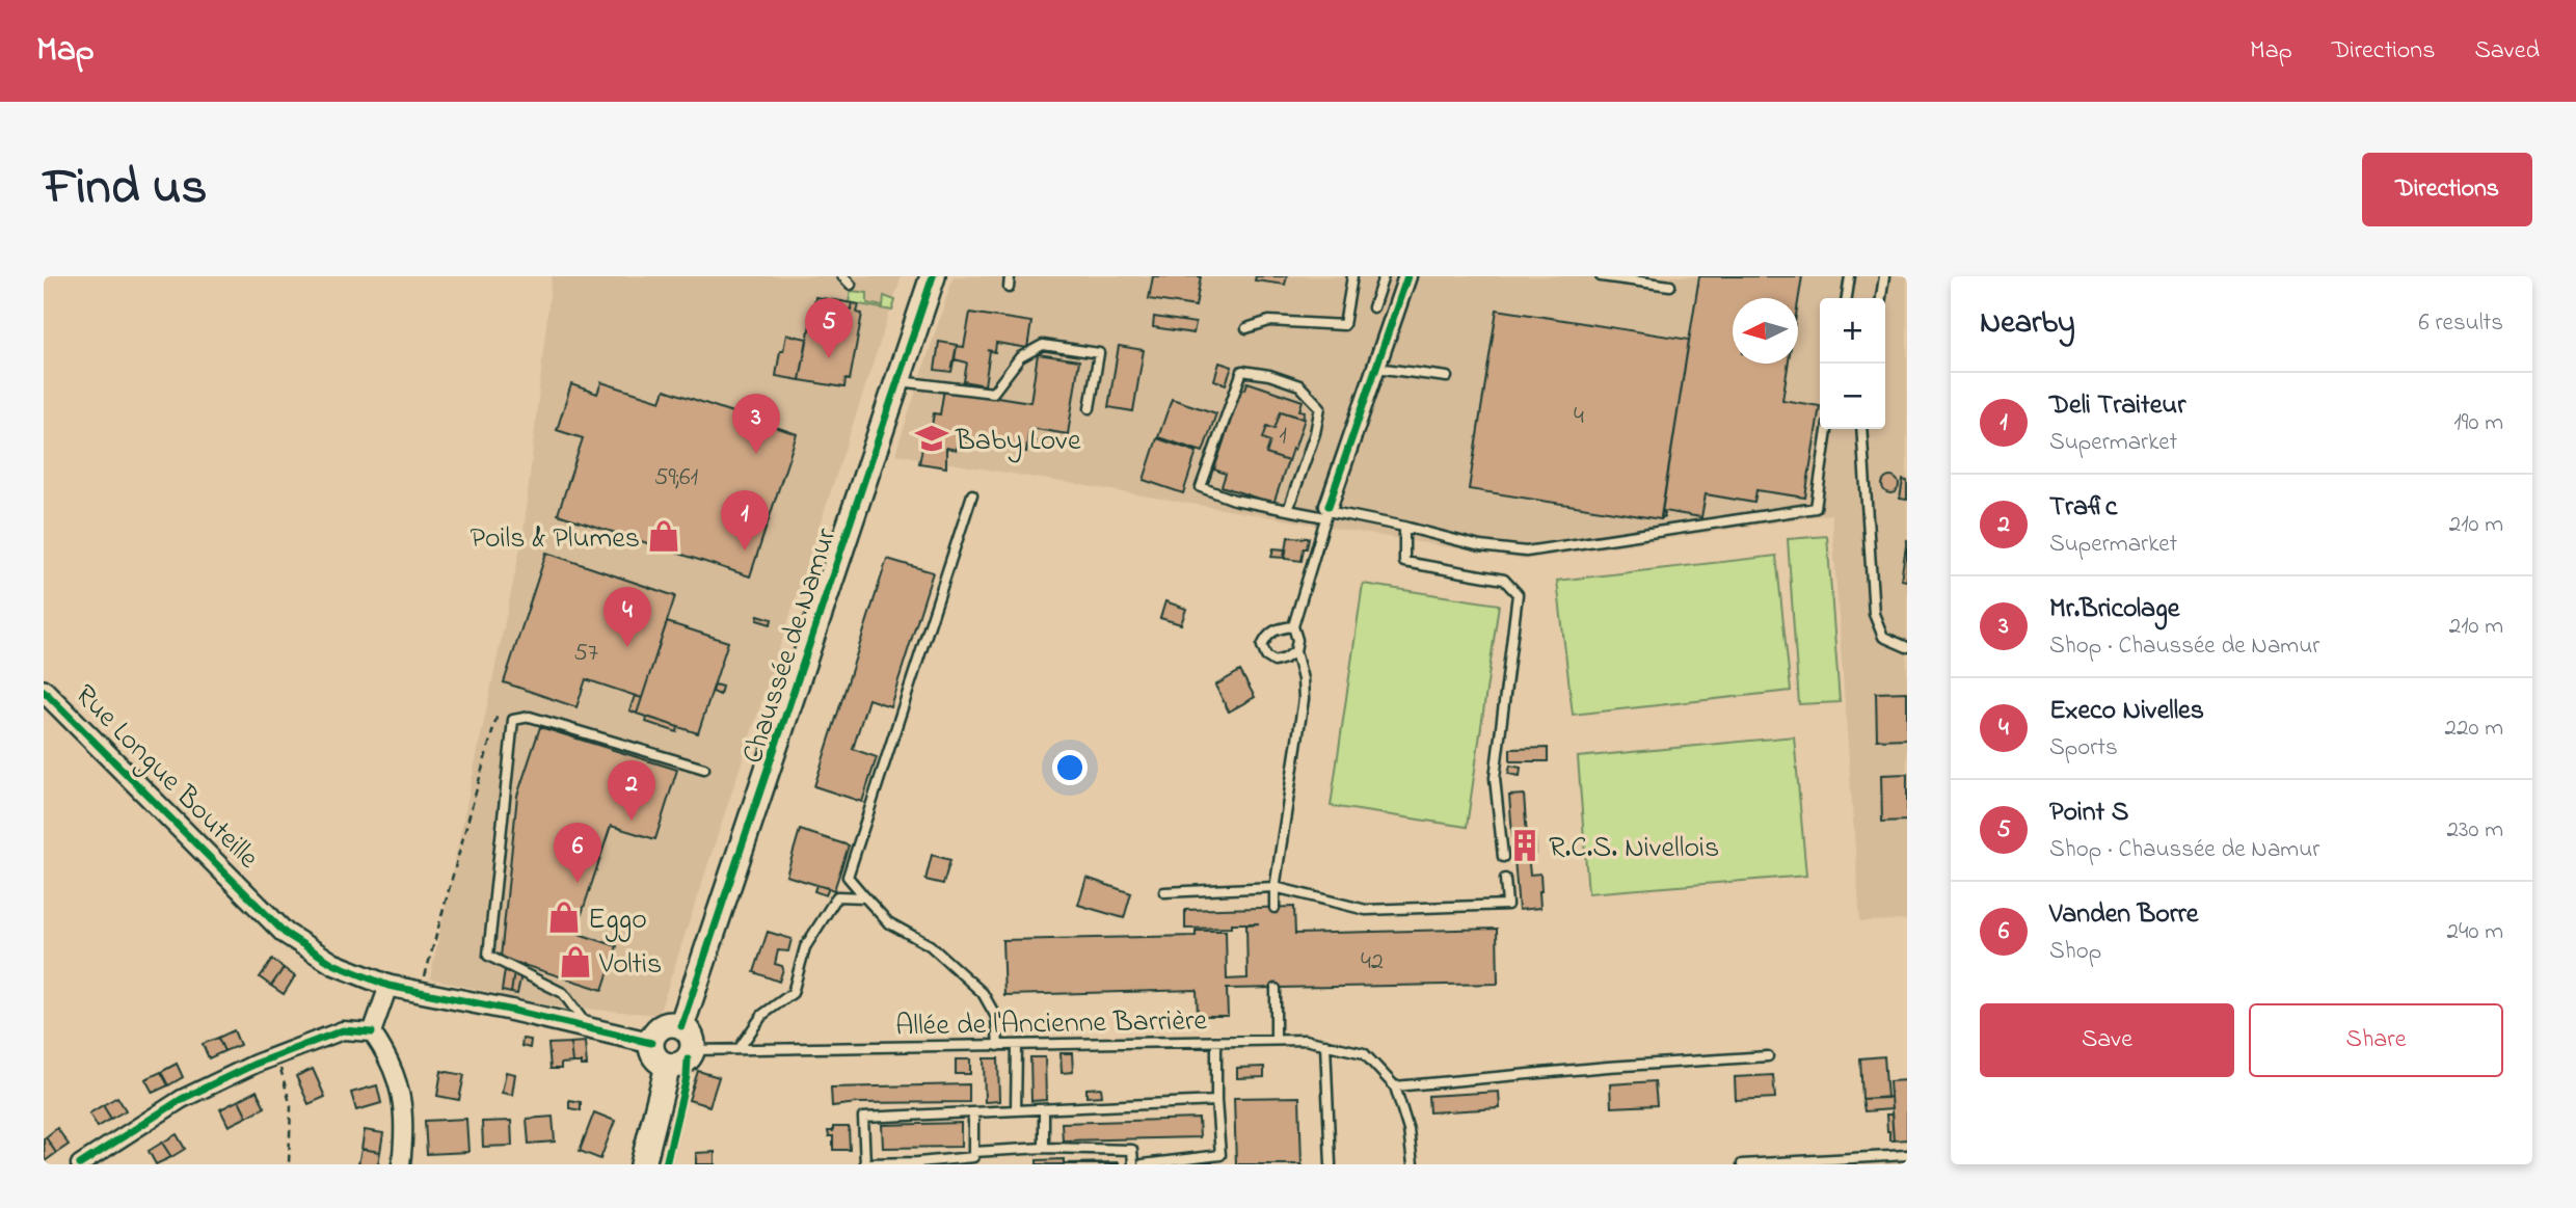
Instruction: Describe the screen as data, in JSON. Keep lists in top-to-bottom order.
{
  "streets": {
    "main road": ["Chaussée de Namur"],
    "street": ["Rue Longue Bouteille"],
    "lane": ["Allée de l'Ancienne Barrière"]
  },
  "crossings": [
    ["Chaussée de Namur", "Rue Longue Bouteille"],
    ["Chaussée de Namur", "Allée de l'Ancienne Barrière"],
    ["Rue Longue Bouteille", "Allée de l'Ancienne Barrière"]
  ],
  "places": {
    "school or university": ["Baby Love"],
    "shop": ["Poils & Plumes", "Eggo", "Voltis"],
    "building": ["R.C.S. Nivellois"]
  },
  "house_numbers": [
    "4",
    "1",
    "59;61",
    "57",
    "42"
  ],
  "north": "left",
  "page": {
    "header": "Map",
    "nav": ["Map", "Directions", "Saved"],
    "title": "Find us",
    "buttons": [
      "Directions",
      ["Save", "Share"]
    ],
    "heading": ["Nearby", "6 results"],
    "map_buttons": ["+", "−"],
    "pins": [
      "5",
      "3",
      "1",
      "4",
      "2",
      "6"
    ],
    "list": [
      {
        "mark": "1",
        "name": "Deli Traiteur",
        "note": "Supermarket",
        "value": "190 m"
      },
      {
        "mark": "2",
        "name": "Trafic",
        "note": "Supermarket",
        "value": "210 m"
      },
      {
        "mark": "3",
        "name": "Mr.Bricolage",
        "note": "Shop · Chaussée de Namur",
        "value": "210 m"
      },
      {
        "mark": "4",
        "name": "Execo Nivelles",
        "note": "Sports",
        "value": "220 m"
      },
      {
        "mark": "5",
        "name": "Point S",
        "note": "Shop · Chaussée de Namur",
        "value": "230 m"
      },
      {
        "mark": "6",
        "name": "Vanden Borre",
        "note": "Shop",
        "value": "240 m"
      }
    ]
  }
}
